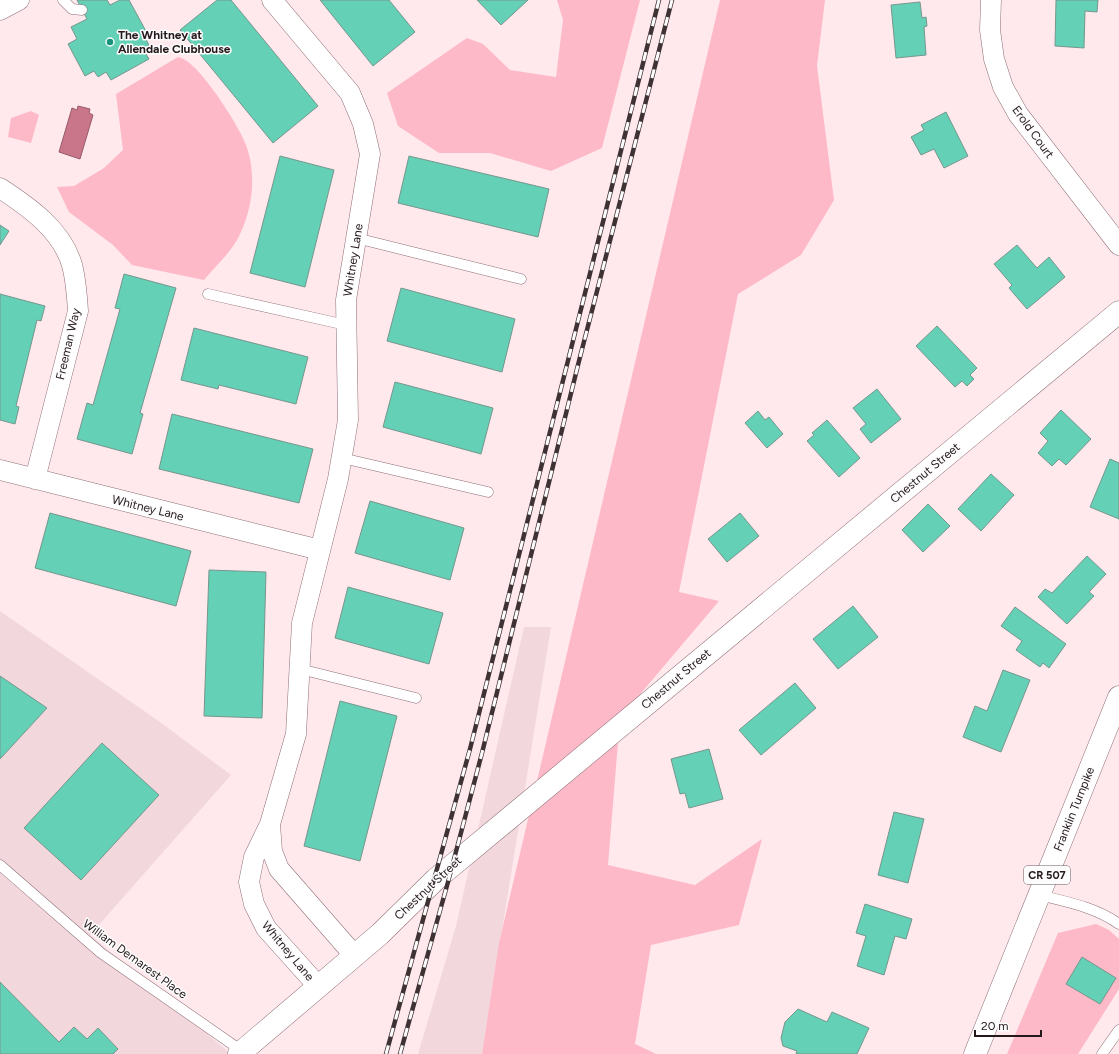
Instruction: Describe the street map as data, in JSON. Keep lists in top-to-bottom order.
{
  "streets": {
    "street": [
      "Erold Court",
      "Whitney Lane",
      "Freeman Way",
      "Chestnut Street",
      "Franklin Turnpike",
      "CR 507"
    ],
    "lane": ["William Demarest Place"]
  },
  "crossings": [
    ["Whitney Lane", "Freeman Way"],
    ["Whitney Lane", "Chestnut Street"],
    ["Chestnut Street", "William Demarest Place"]
  ],
  "places": ["The Whitney at Allendale Clubhouse"],
  "scale_bar": "20 m"
}
